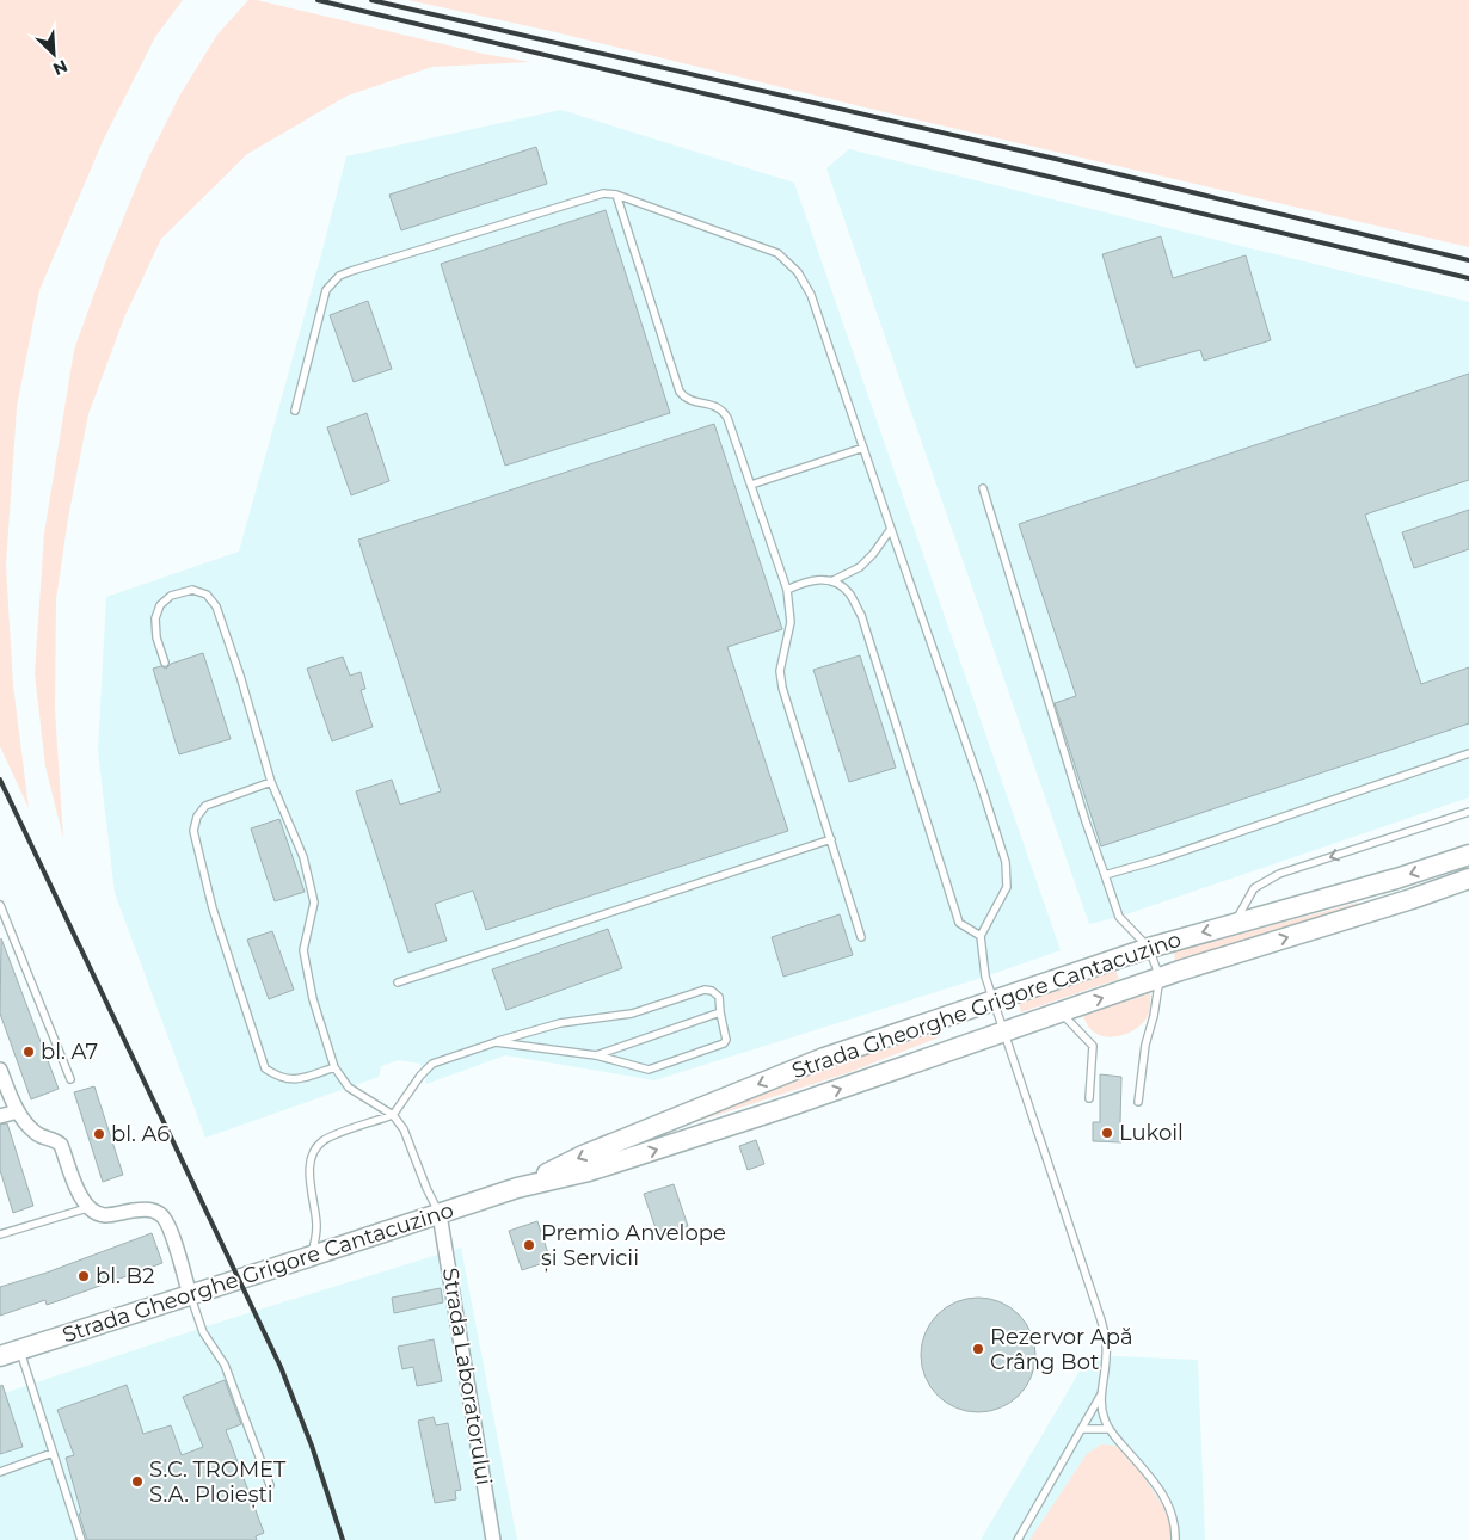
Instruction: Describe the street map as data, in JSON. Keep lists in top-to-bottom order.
{
  "streets": {
    "main road": ["Strada Gheorghe Grigore Cantacuzino"],
    "street": ["Strada Laboratorului"]
  },
  "crossings": [
    ["Strada Gheorghe Grigore Cantacuzino", "Strada Laboratorului"]
  ],
  "places": [
    "bl. A7",
    "Lukoil",
    "bl. A6",
    "Premio Anvelope și Servicii",
    "bl. B2",
    "Rezervor Apă Crâng Bot",
    "S.C. TROMET S.A. Ploiești"
  ],
  "north": "bottom right"
}
